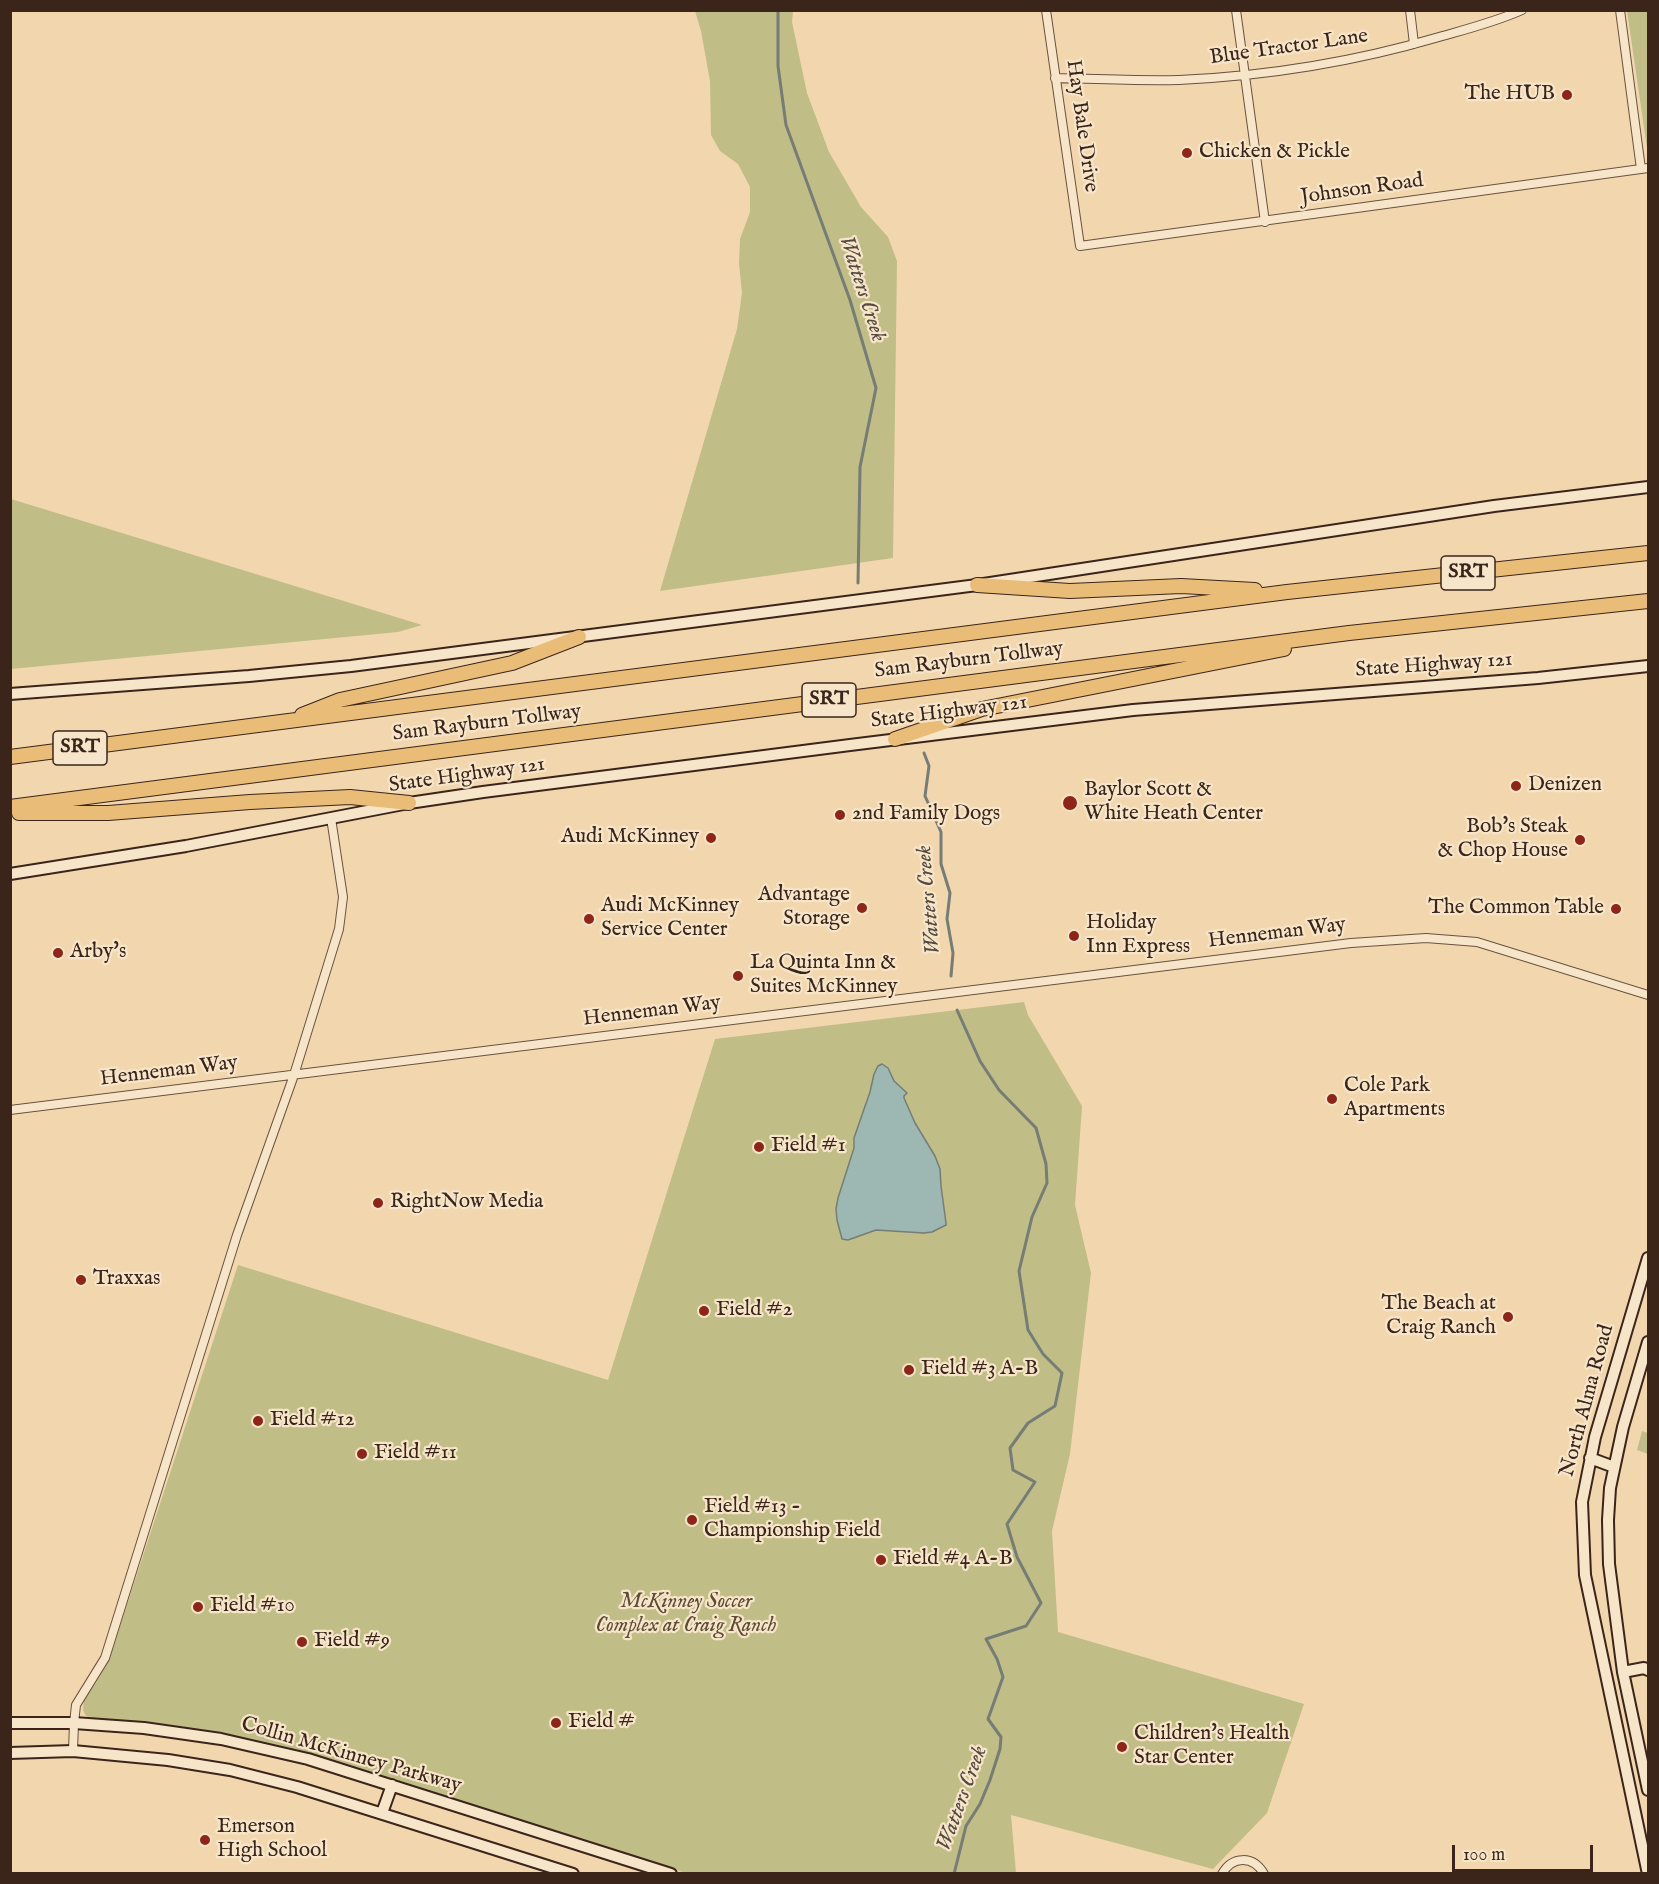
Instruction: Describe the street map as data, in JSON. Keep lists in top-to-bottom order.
{
  "streets": {
    "highway": ["SRT", "Sam Rayburn Tollway"],
    "main road": ["State Highway 121", "North Alma Road", "Collin McKinney Parkway"],
    "street": [
      "Blue Tractor Lane",
      "Hay Bale Drive",
      "Johnson Road",
      "Henneman Way"
    ]
  },
  "crossings": [
    ["Blue Tractor Lane", "Hay Bale Drive"],
    ["Hay Bale Drive", "Johnson Road"]
  ],
  "water": ["Watters Creek"],
  "parks": ["McKinney Soccer Complex at Craig Ranch"],
  "places": [
    "The HUB",
    "Chicken & Pickle",
    "Denizen",
    "Baylor Scott & White Heath Center",
    "2nd Family Dogs",
    "Audi McKinney",
    "Bob's Steak & Chop House",
    "Advantage Storage",
    "The Common Table",
    "Audi McKinney Service Center",
    "Holiday Inn Express",
    "Arby's",
    "La Quinta Inn & Suites McKinney",
    "Cole Park Apartments",
    "Field #1",
    "RightNow Media",
    "Traxxas",
    "Field #2",
    "The Beach at Craig Ranch",
    "Field #3 A-B",
    "Field #12",
    "Field #11",
    "Field #13 - Championship Field",
    "Field #4 A-B",
    "Field #10",
    "Field #9",
    "Field #",
    "Children's Health Star Center",
    "Emerson High School"
  ],
  "scale_bar": "100 m"
}
